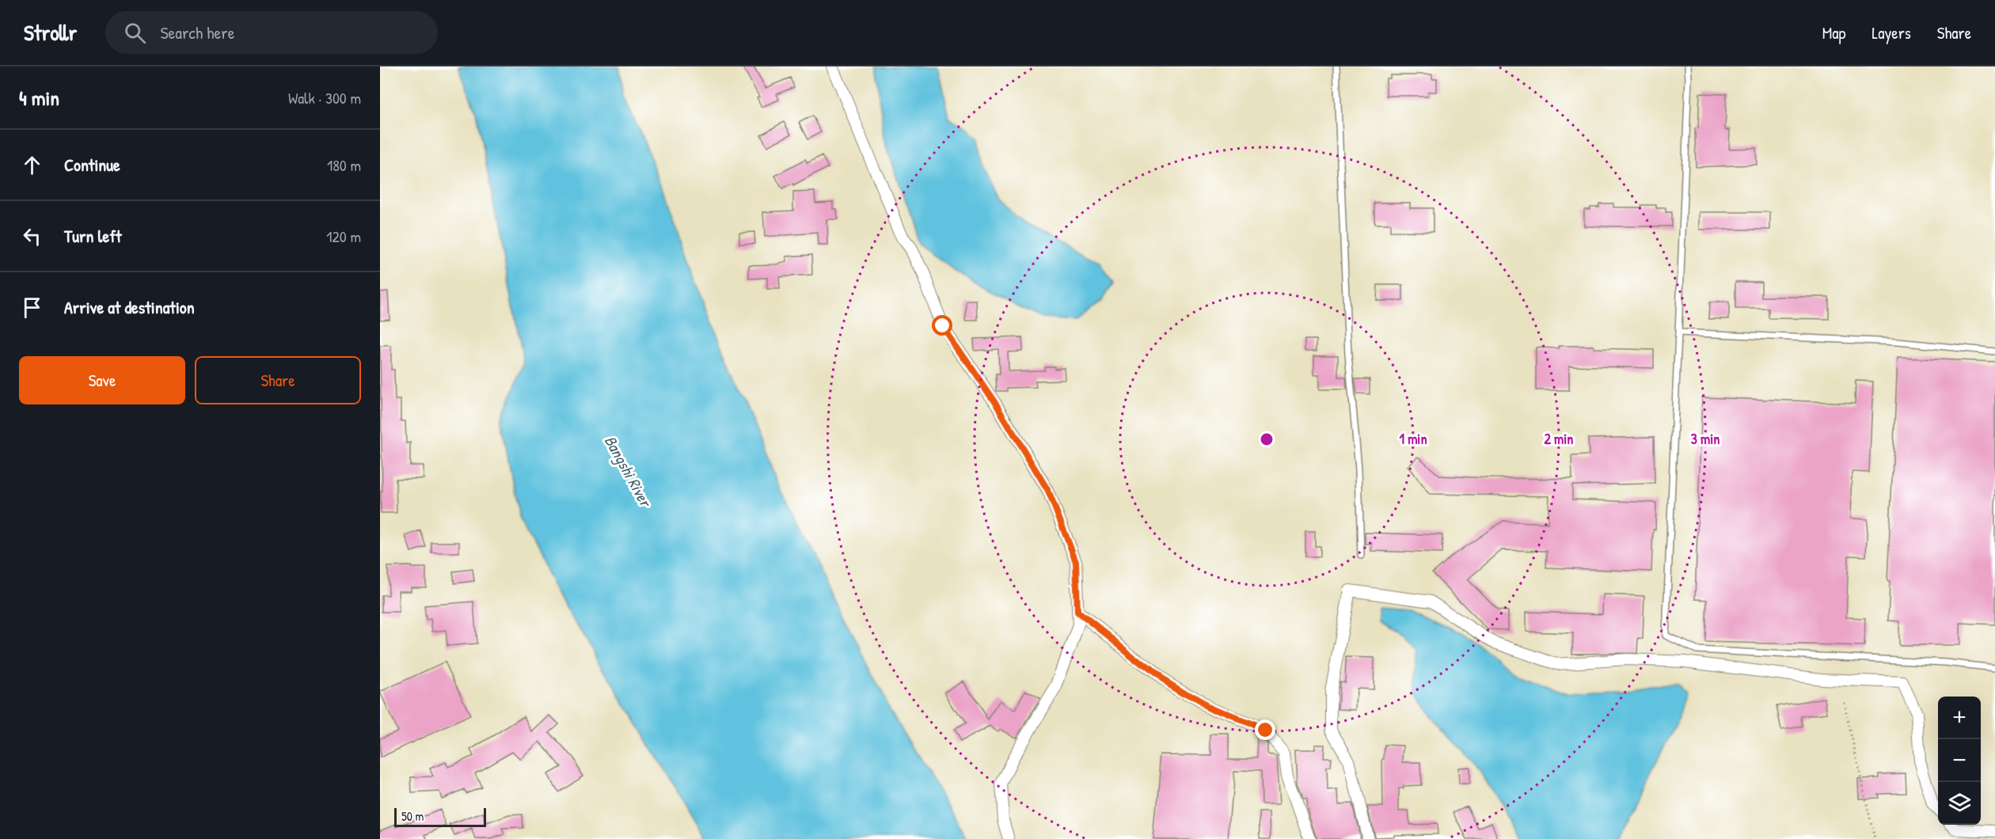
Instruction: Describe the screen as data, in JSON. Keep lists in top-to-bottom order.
{
  "water": ["Bangshi River"],
  "scale_bar": "50 m",
  "page": {
    "header": "Strollr",
    "search": "Search here",
    "nav": ["Map", "Layers", "Share"],
    "heading": ["4 min", "Walk · 300 m"],
    "list": [
      ["Continue", "180 m"],
      ["Turn left", "120 m"],
      "Arrive at destination"
    ],
    "buttons": ["Save", "Share"],
    "map_buttons": ["+", "−"],
    "scale": "50 m"
  },
  "rings": ["1 min", "2 min", "3 min"]
}
